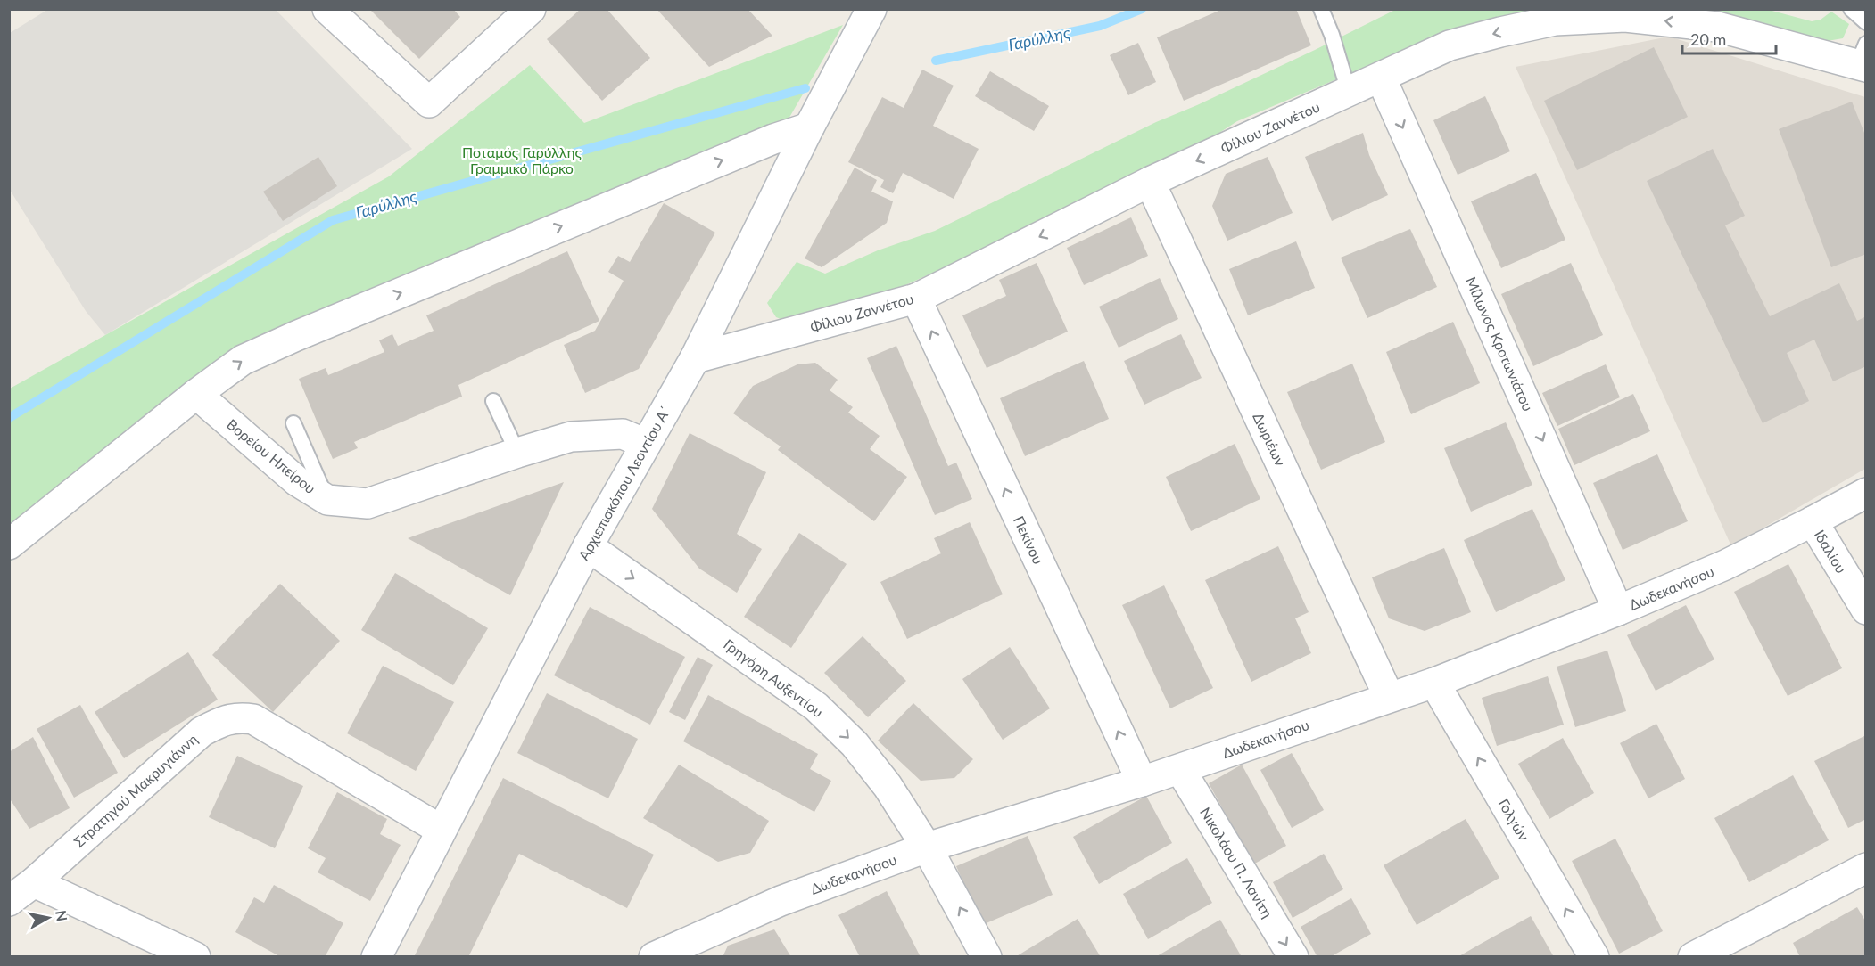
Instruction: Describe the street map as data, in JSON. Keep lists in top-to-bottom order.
{
  "streets": {
    "street": [
      "Φίλιου Ζαννέτου",
      "Μίλωνος Κροτωνιάτου",
      "Δωριέων",
      "Βορείου Ηπείρου",
      "Αρχιεπισκόπου Λεοντίου Α΄",
      "Πεκίνου",
      "Ιδαλίου",
      "Δωδεκανήσου",
      "Γρηγόρη Αυξεντίου",
      "Στρατηγού Μακρυγιάννη",
      "Γολγών",
      "Νικολάου Π. Λανίτη"
    ]
  },
  "crossings": [
    ["Φίλιου Ζαννέτου", "Μίλωνος Κροτωνιάτου"],
    ["Φίλιου Ζαννέτου", "Δωριέων"],
    ["Φίλιου Ζαννέτου", "Αρχιεπισκόπου Λεοντίου Α΄"],
    ["Φίλιου Ζαννέτου", "Πεκίνου"],
    ["Μίλωνος Κροτωνιάτου", "Δωδεκανήσου"],
    ["Δωριέων", "Δωδεκανήσου"],
    ["Βορείου Ηπείρου", "Αρχιεπισκόπου Λεοντίου Α΄"],
    ["Αρχιεπισκόπου Λεοντίου Α΄", "Γρηγόρη Αυξεντίου"],
    ["Αρχιεπισκόπου Λεοντίου Α΄", "Στρατηγού Μακρυγιάννη"],
    ["Πεκίνου", "Δωδεκανήσου"],
    ["Ιδαλίου", "Δωδεκανήσου"],
    ["Δωδεκανήσου", "Γρηγόρη Αυξεντίου"],
    ["Δωδεκανήσου", "Γολγών"],
    ["Δωδεκανήσου", "Νικολάου Π. Λανίτη"]
  ],
  "one_way": [
    "Φίλιου Ζαννέτου",
    "Μίλωνος Κροτωνιάτου",
    "Πεκίνου",
    "Γολγών",
    "Νικολάου Π. Λανίτη"
  ],
  "water": ["Γαρύλλης"],
  "parks": ["Ποταμός Γαρύλλης Γραμμικό Πάρκο"],
  "scale_bar": "20 m",
  "north": "right"
}
